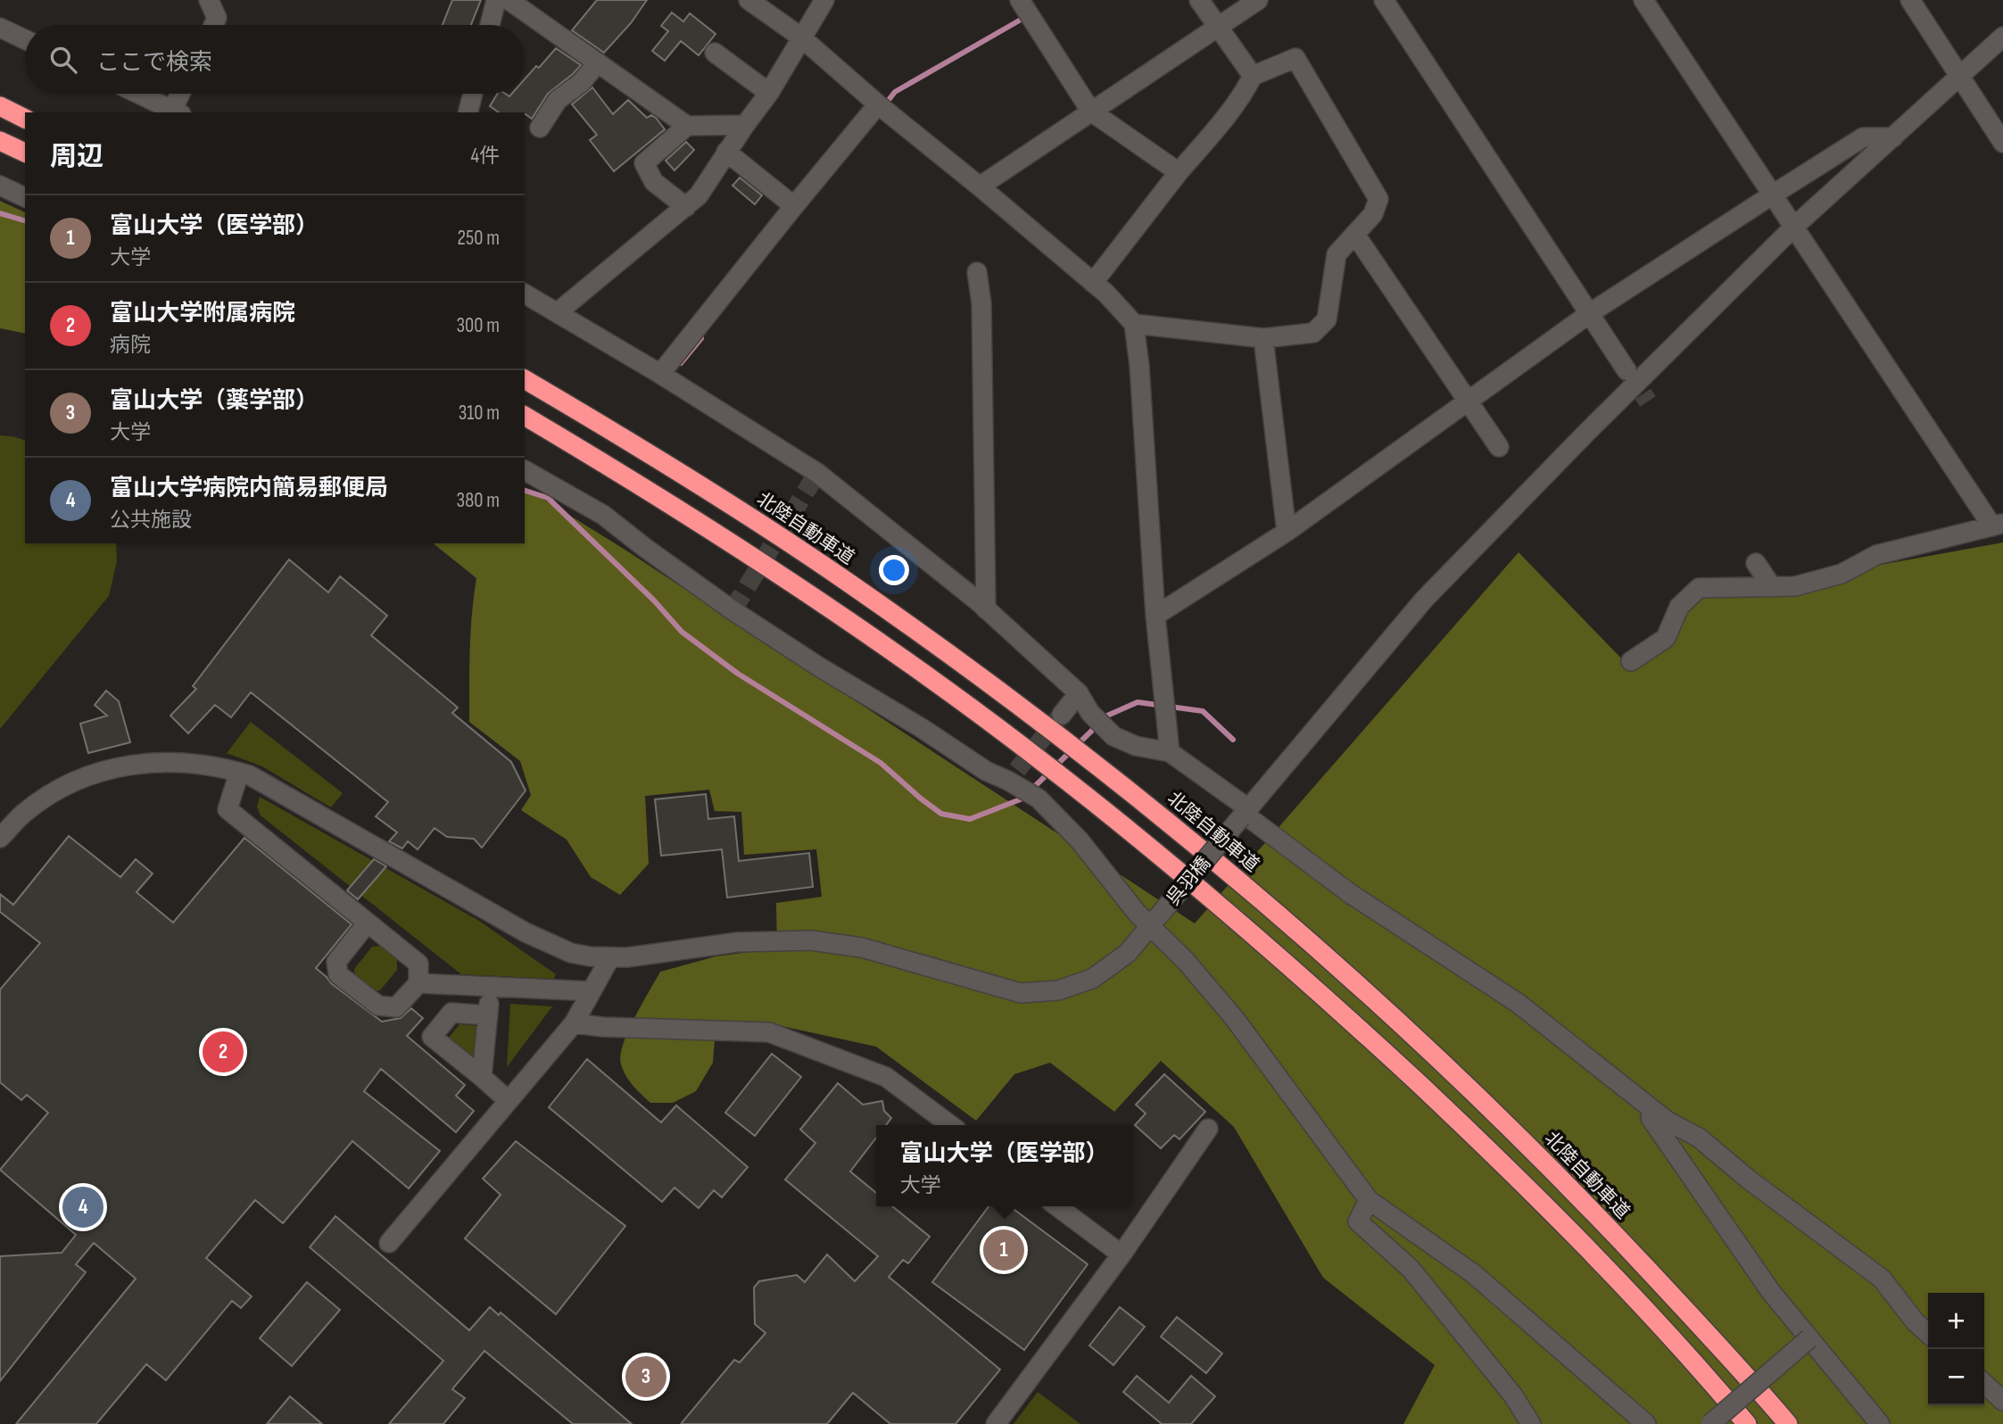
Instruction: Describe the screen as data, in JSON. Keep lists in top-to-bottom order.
{
  "streets": {
    "highway": ["北陸自動車道"],
    "street": ["呉羽橋"]
  },
  "page": {
    "search": "ここで検索",
    "heading": ["周辺", "4件"],
    "list": [
      {
        "mark": "1",
        "name": "富山大学（医学部）",
        "note": "大学",
        "value": "250 m"
      },
      {
        "mark": "2",
        "name": "富山大学附属病院",
        "note": "病院",
        "value": "300 m"
      },
      {
        "mark": "3",
        "name": "富山大学（薬学部）",
        "note": "大学",
        "value": "310 m"
      },
      {
        "mark": "4",
        "name": "富山大学病院内簡易郵便局",
        "note": "公共施設",
        "value": "380 m"
      }
    ],
    "pins": [
      "2",
      "4",
      "1",
      "3"
    ],
    "popup": ["富山大学（医学部）", "大学"],
    "map_buttons": ["+", "−"]
  }
}
